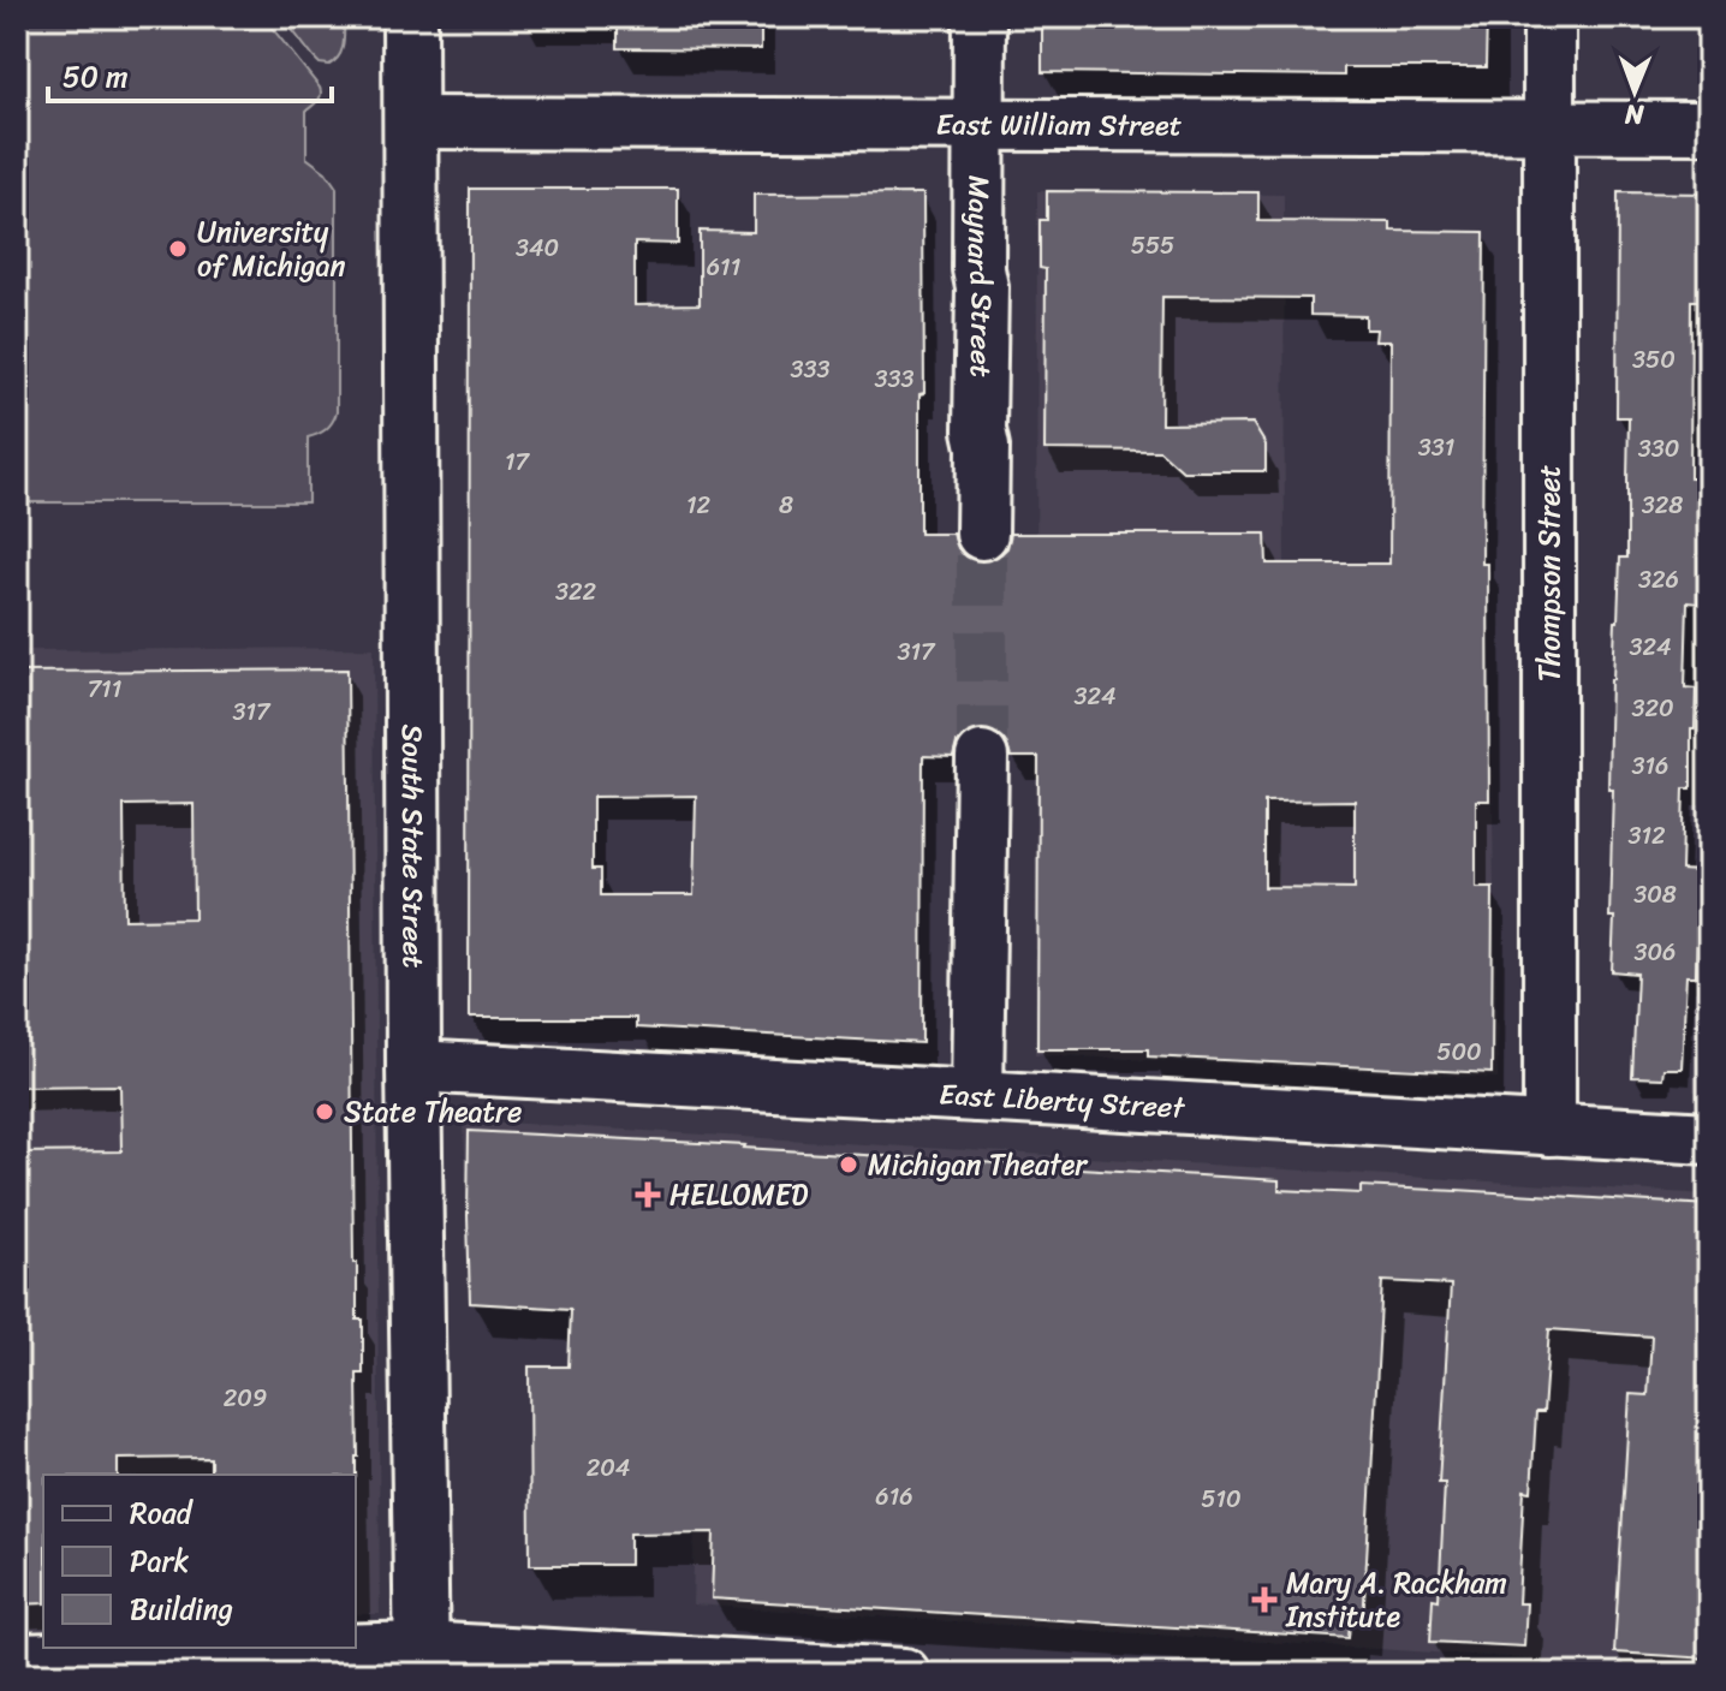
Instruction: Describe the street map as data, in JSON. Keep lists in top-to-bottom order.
{
  "streets": {
    "main road": ["South State Street"],
    "street": [
      "East William Street",
      "Maynard Street",
      "Thompson Street",
      "East Liberty Street"
    ]
  },
  "crossings": [
    ["East William Street", "Maynard Street"],
    ["East William Street", "Thompson Street"],
    ["East William Street", "South State Street"],
    ["Thompson Street", "East Liberty Street"],
    ["South State Street", "East Liberty Street"]
  ],
  "places": {
    "other": ["University of Michigan", "State Theatre", "Michigan Theater"],
    "health": ["HELLOMED", "Mary A. Rackham Institute"]
  },
  "house_numbers": [
    "555",
    "340",
    "611",
    "350",
    "333",
    "333",
    "331",
    "330",
    "17",
    "12",
    "8",
    "328",
    "326",
    "322",
    "324",
    "317",
    "711",
    "324",
    "320",
    "317",
    "316",
    "312",
    "308",
    "306",
    "500",
    "209",
    "204",
    "616",
    "510"
  ],
  "legend": ["Road", "Park", "Building"],
  "scale_bar": "50 m",
  "north": "bottom"
}
